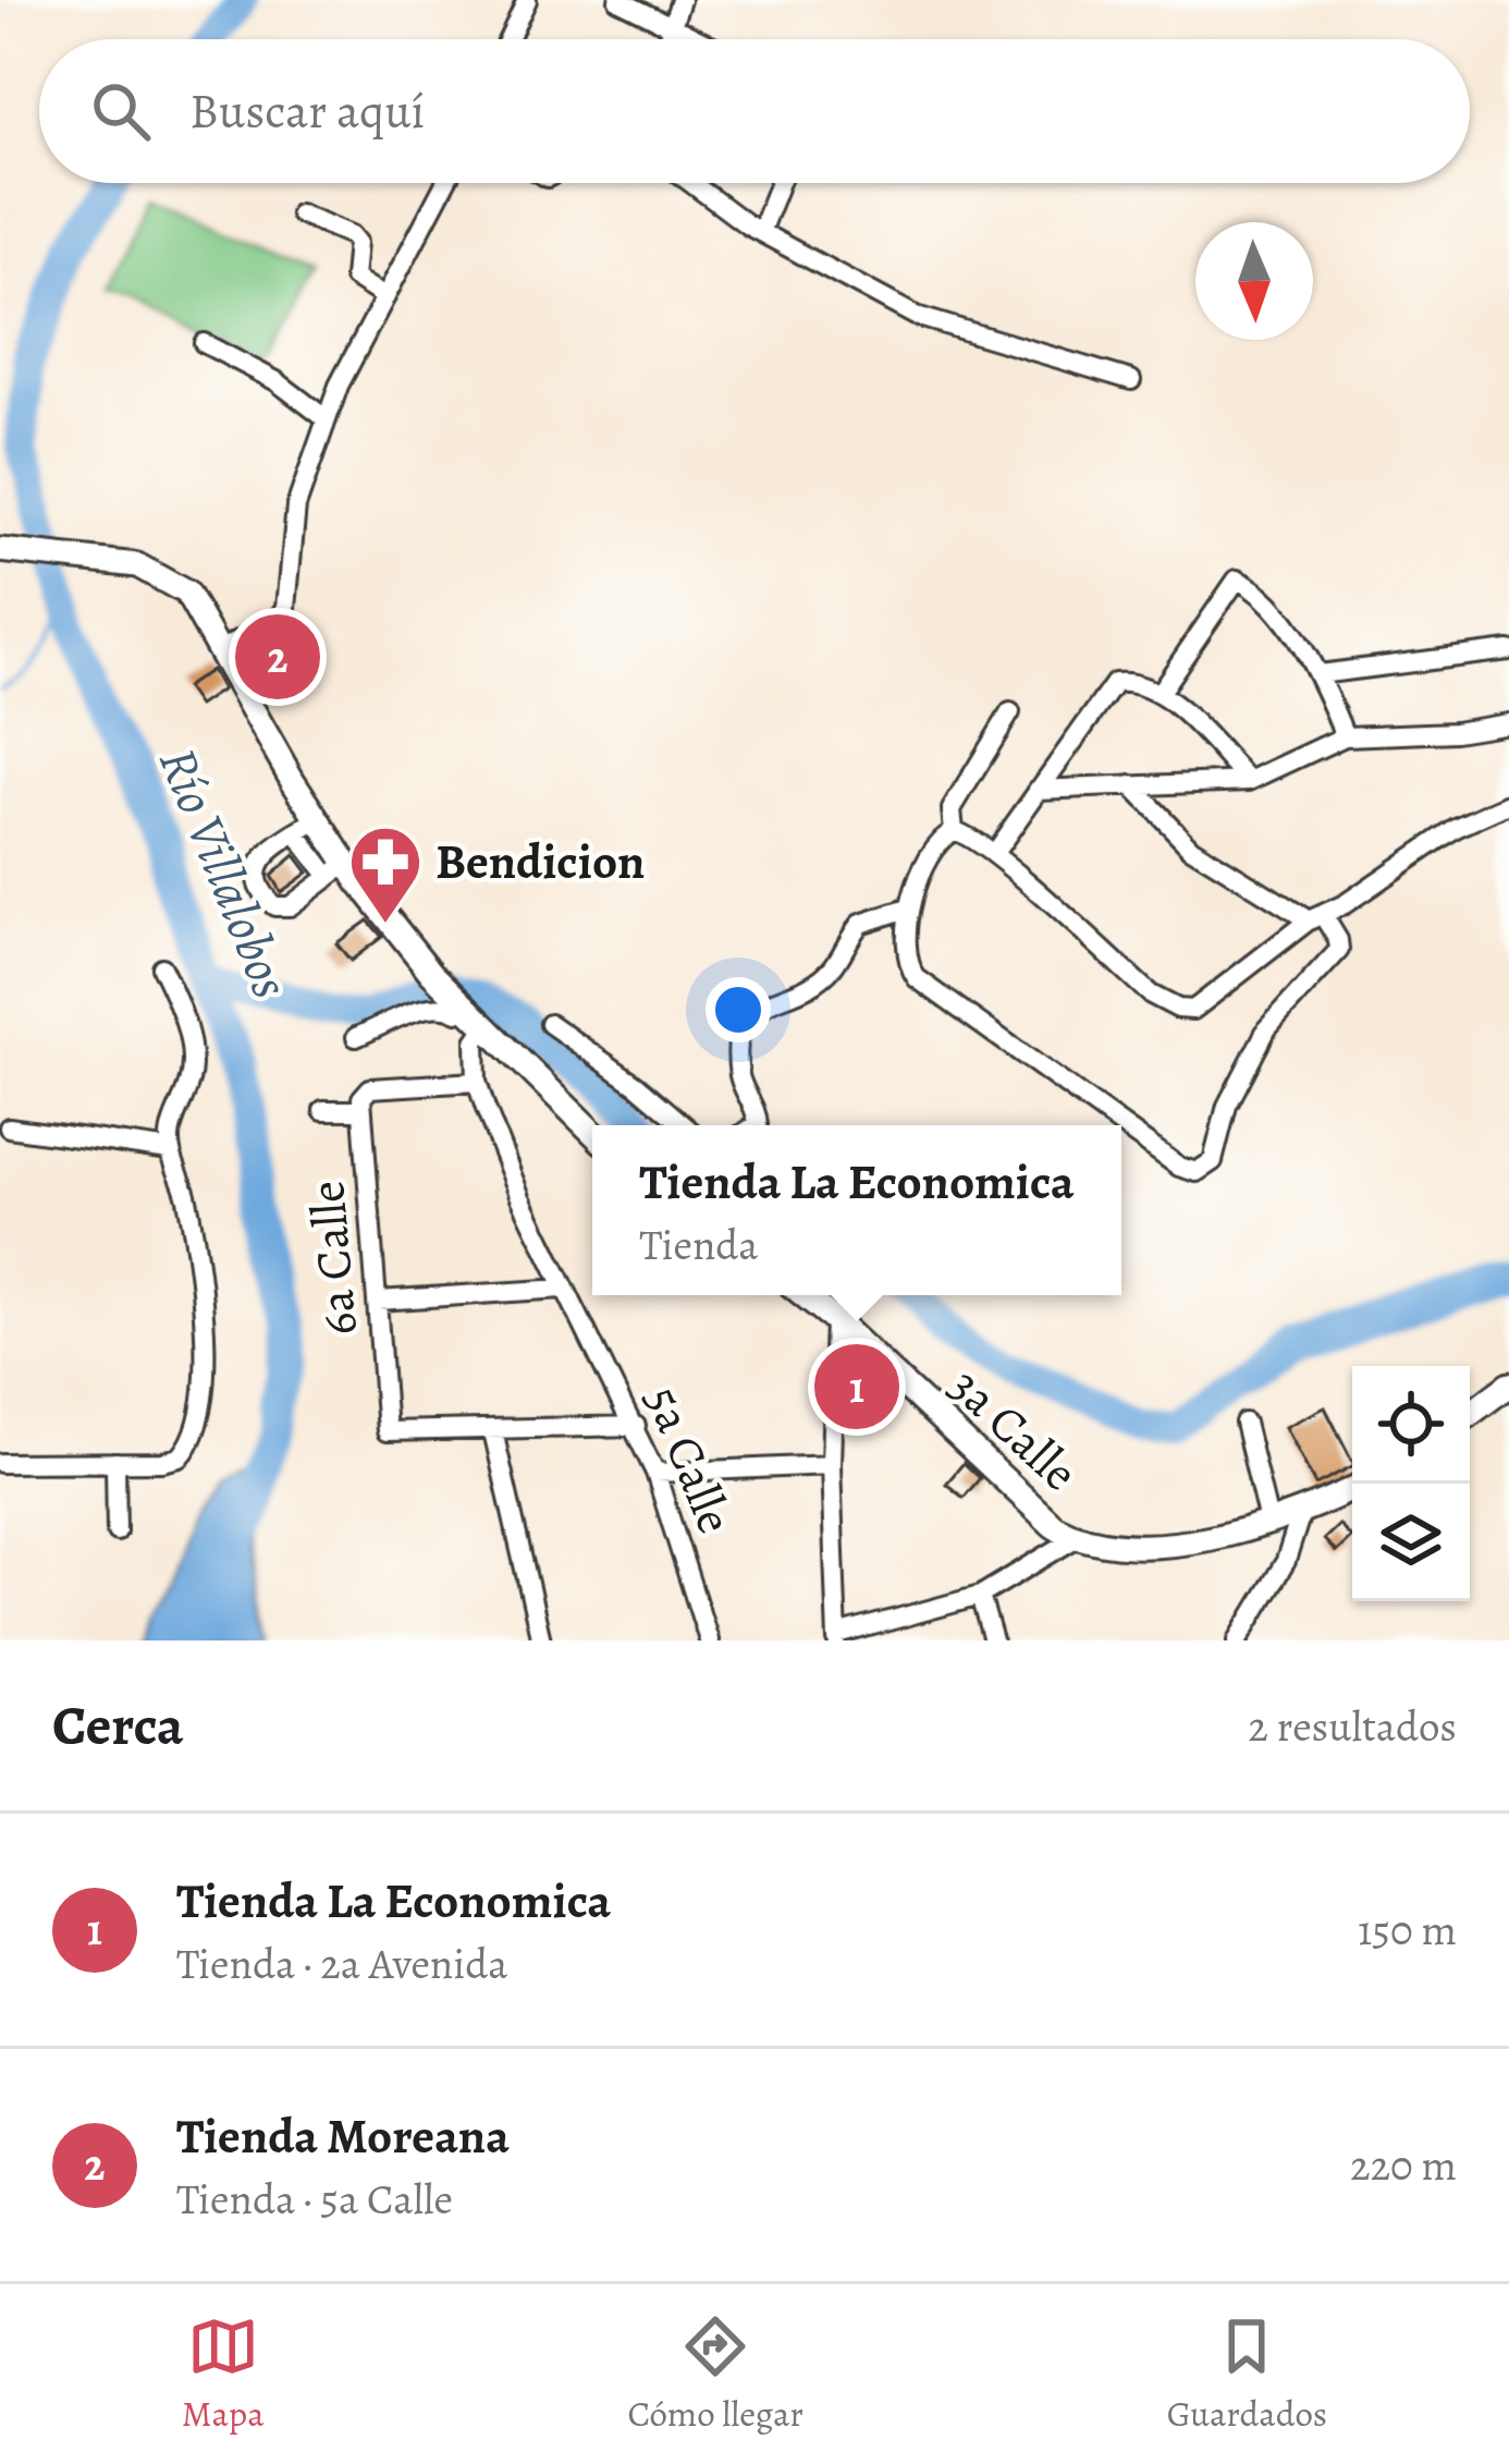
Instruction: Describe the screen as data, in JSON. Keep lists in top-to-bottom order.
{
  "streets": {
    "main road": ["3a Calle"],
    "street": ["6a Calle", "5a Calle"]
  },
  "crossings": [
    ["6a Calle", "5a Calle"]
  ],
  "water": ["Río Villalobos"],
  "places": {
    "pharmacy": ["Bendicion"]
  },
  "north": "bottom",
  "page": {
    "search": "Buscar aquí",
    "pins": ["2", "1"],
    "popup": ["Tienda La Economica", "Tienda"],
    "heading": ["Cerca", "2 resultados"],
    "list": [
      {
        "mark": "1",
        "name": "Tienda La Economica",
        "note": "Tienda · 2a Avenida",
        "value": "150 m"
      },
      {
        "mark": "2",
        "name": "Tienda Moreana",
        "note": "Tienda · 5a Calle",
        "value": "220 m"
      }
    ],
    "nav": ["Mapa", "Cómo llegar", "Guardados"]
  }
}
